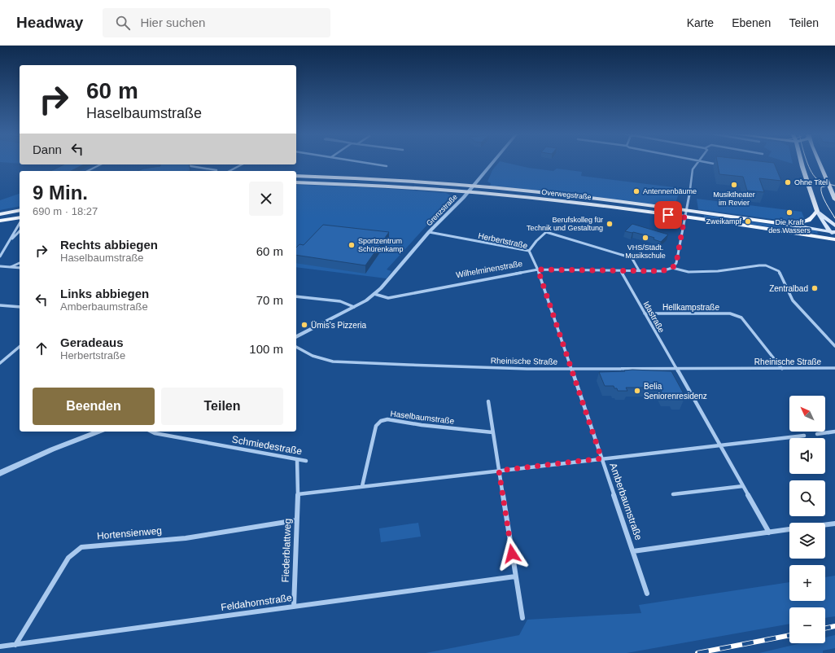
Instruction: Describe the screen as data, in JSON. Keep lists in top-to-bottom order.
{
  "streets": {
    "main road": ["Overwegstraße"],
    "street": [
      "Grenzstraße",
      "Herbertstraße",
      "Wilhelminenstraße",
      "Hellkampstraße",
      "Idastraße",
      "Rheinische Straße",
      "Haselbaumstraße",
      "Schmiedestraße",
      "Amberbaumstraße",
      "Hortensienweg",
      "Fiederblattweg",
      "Feldahornstraße"
    ]
  },
  "crossings": [
    ["Overwegstraße", "Grenzstraße"],
    ["Grenzstraße", "Herbertstraße"],
    ["Grenzstraße", "Wilhelminenstraße"],
    ["Herbertstraße", "Wilhelminenstraße"],
    ["Herbertstraße", "Rheinische Straße"],
    ["Herbertstraße", "Amberbaumstraße"],
    ["Wilhelminenstraße", "Idastraße"],
    ["Hellkampstraße", "Idastraße"],
    ["Hellkampstraße", "Rheinische Straße"],
    ["Idastraße", "Rheinische Straße"],
    ["Idastraße", "Amberbaumstraße"],
    ["Rheinische Straße", "Amberbaumstraße"],
    ["Hortensienweg", "Fiederblattweg"],
    ["Hortensienweg", "Feldahornstraße"],
    ["Fiederblattweg", "Feldahornstraße"]
  ],
  "places": [
    "Ohne Titel",
    "Musiktheater im Revier",
    "Antennenbäume",
    "Die Kraft des Wassers",
    "Zweikampf",
    "Berufskolleg für Technik und Gestaltung",
    "VHS/Städt. Musikschule",
    "Sportzentrum Schürenkamp",
    "Zentralbad",
    "Ümis's Pizzeria",
    "Belia Seniorenresidenz"
  ],
  "north": "top left",
  "page": {
    "header": "Headway",
    "search": "Hier suchen",
    "nav": ["Karte", "Ebenen", "Teilen"],
    "turn": ["60 m", "Haselbaumstraße"],
    "then": "Dann",
    "heading": ["9 Min.", "690 m · 18:27"],
    "list": [
      {
        "name": "Rechts abbiegen",
        "note": "Haselbaumstraße",
        "value": "60 m"
      },
      {
        "name": "Links abbiegen",
        "note": "Amberbaumstraße",
        "value": "70 m"
      },
      {
        "name": "Geradeaus",
        "note": "Herbertstraße",
        "value": "100 m"
      }
    ],
    "buttons": ["Beenden", "Teilen"],
    "map_buttons": ["+", "−"]
  }
}
